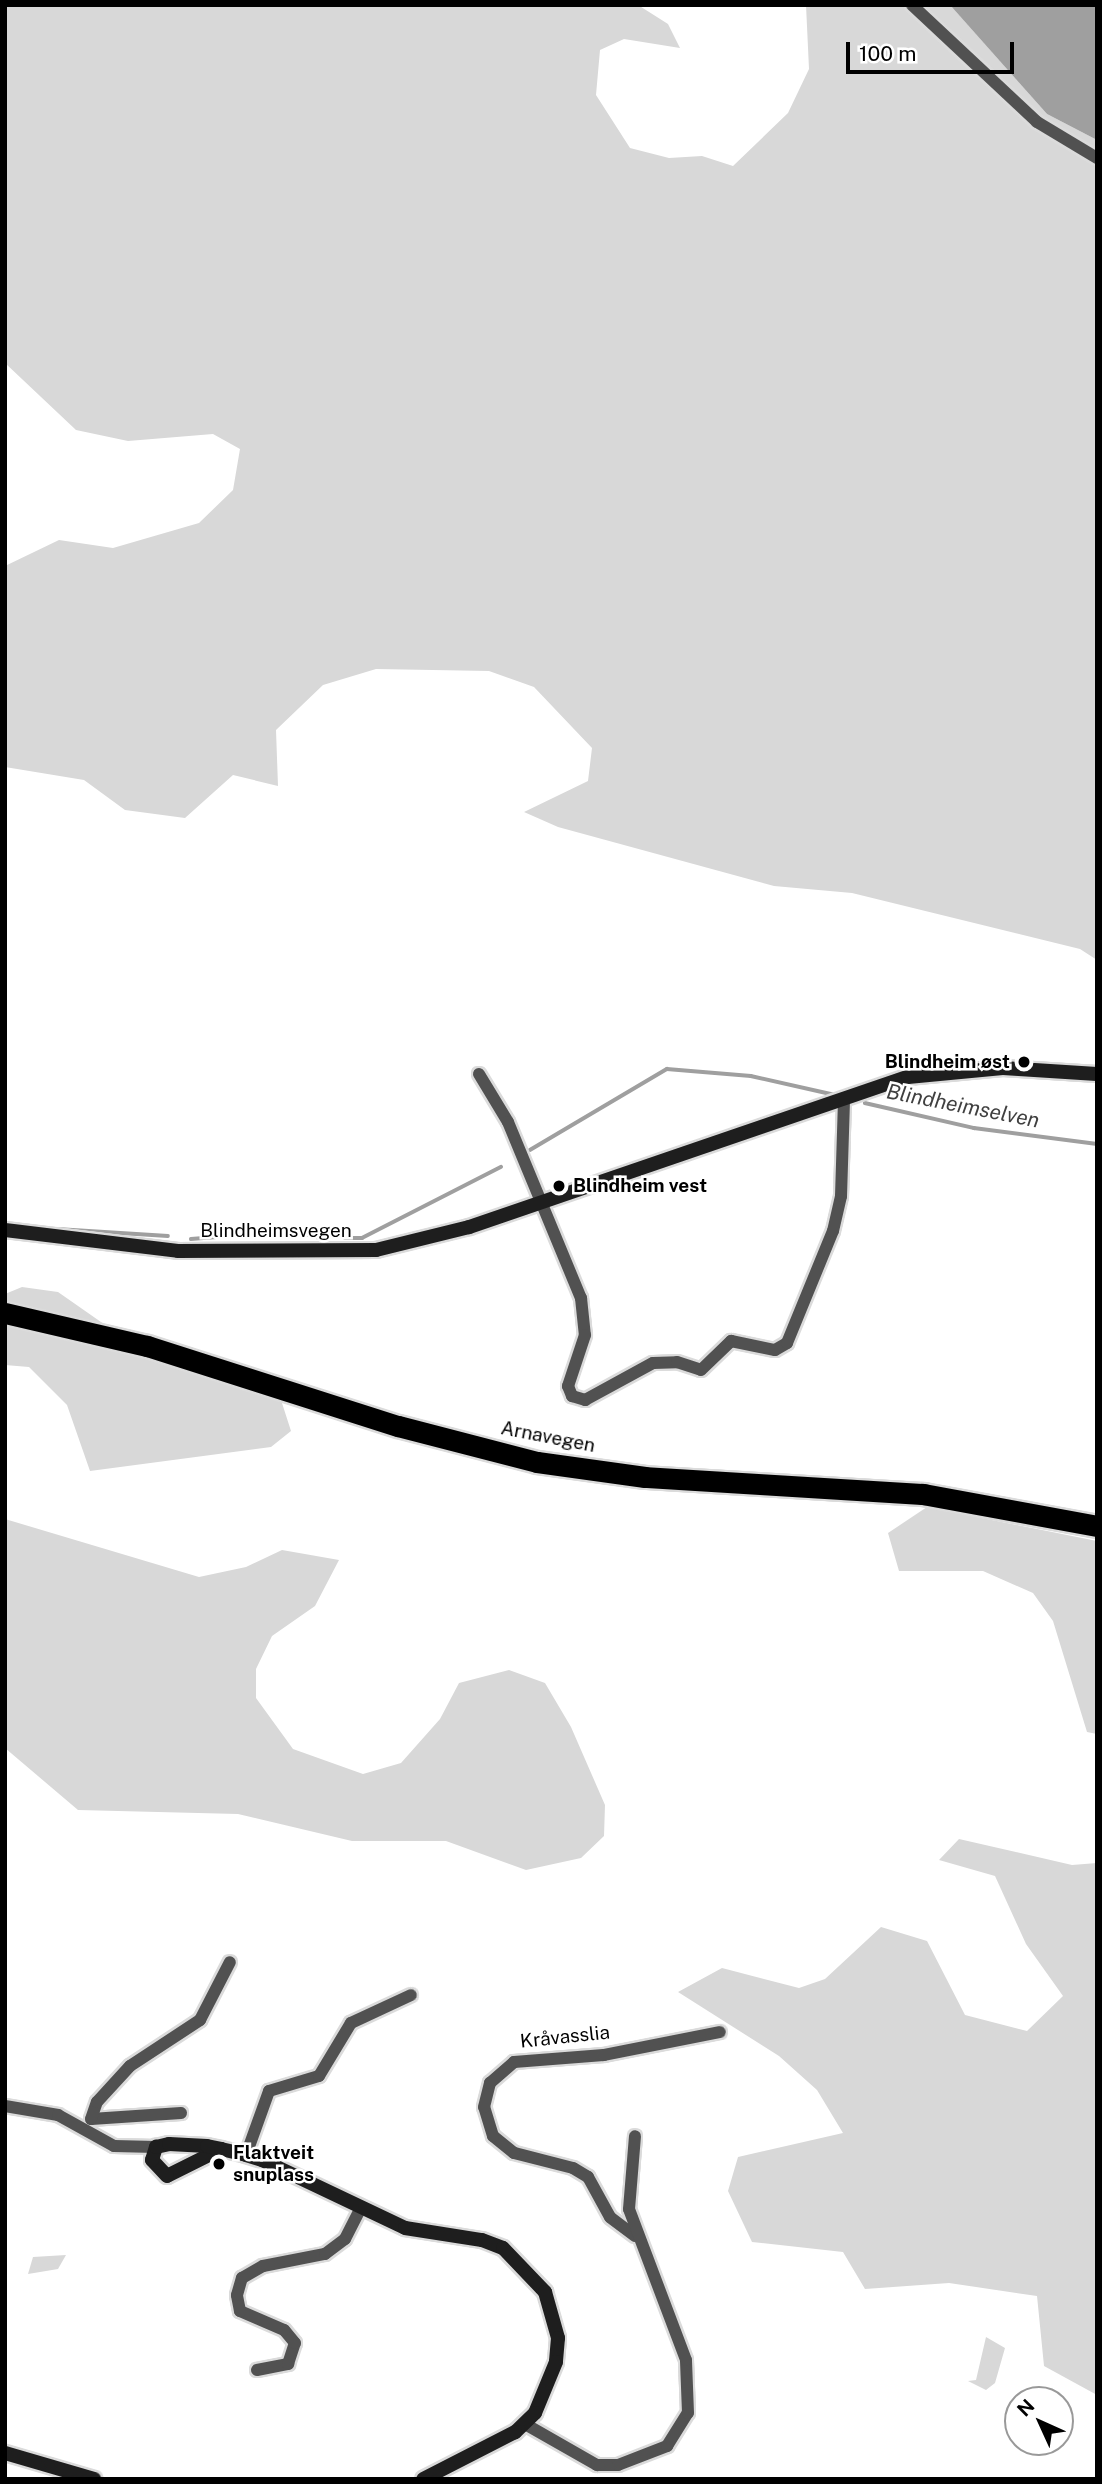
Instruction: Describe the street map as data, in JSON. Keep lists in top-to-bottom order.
{
  "streets": {
    "highway": ["Arnavegen"],
    "street": ["Blindheimsvegen", "Kråvasslia"]
  },
  "water": ["Blindheimselven"],
  "places": ["Blindheim øst", "Blindheim vest", "Flaktveit snuplass"],
  "scale_bar": "100 m",
  "north": "top left"
}
